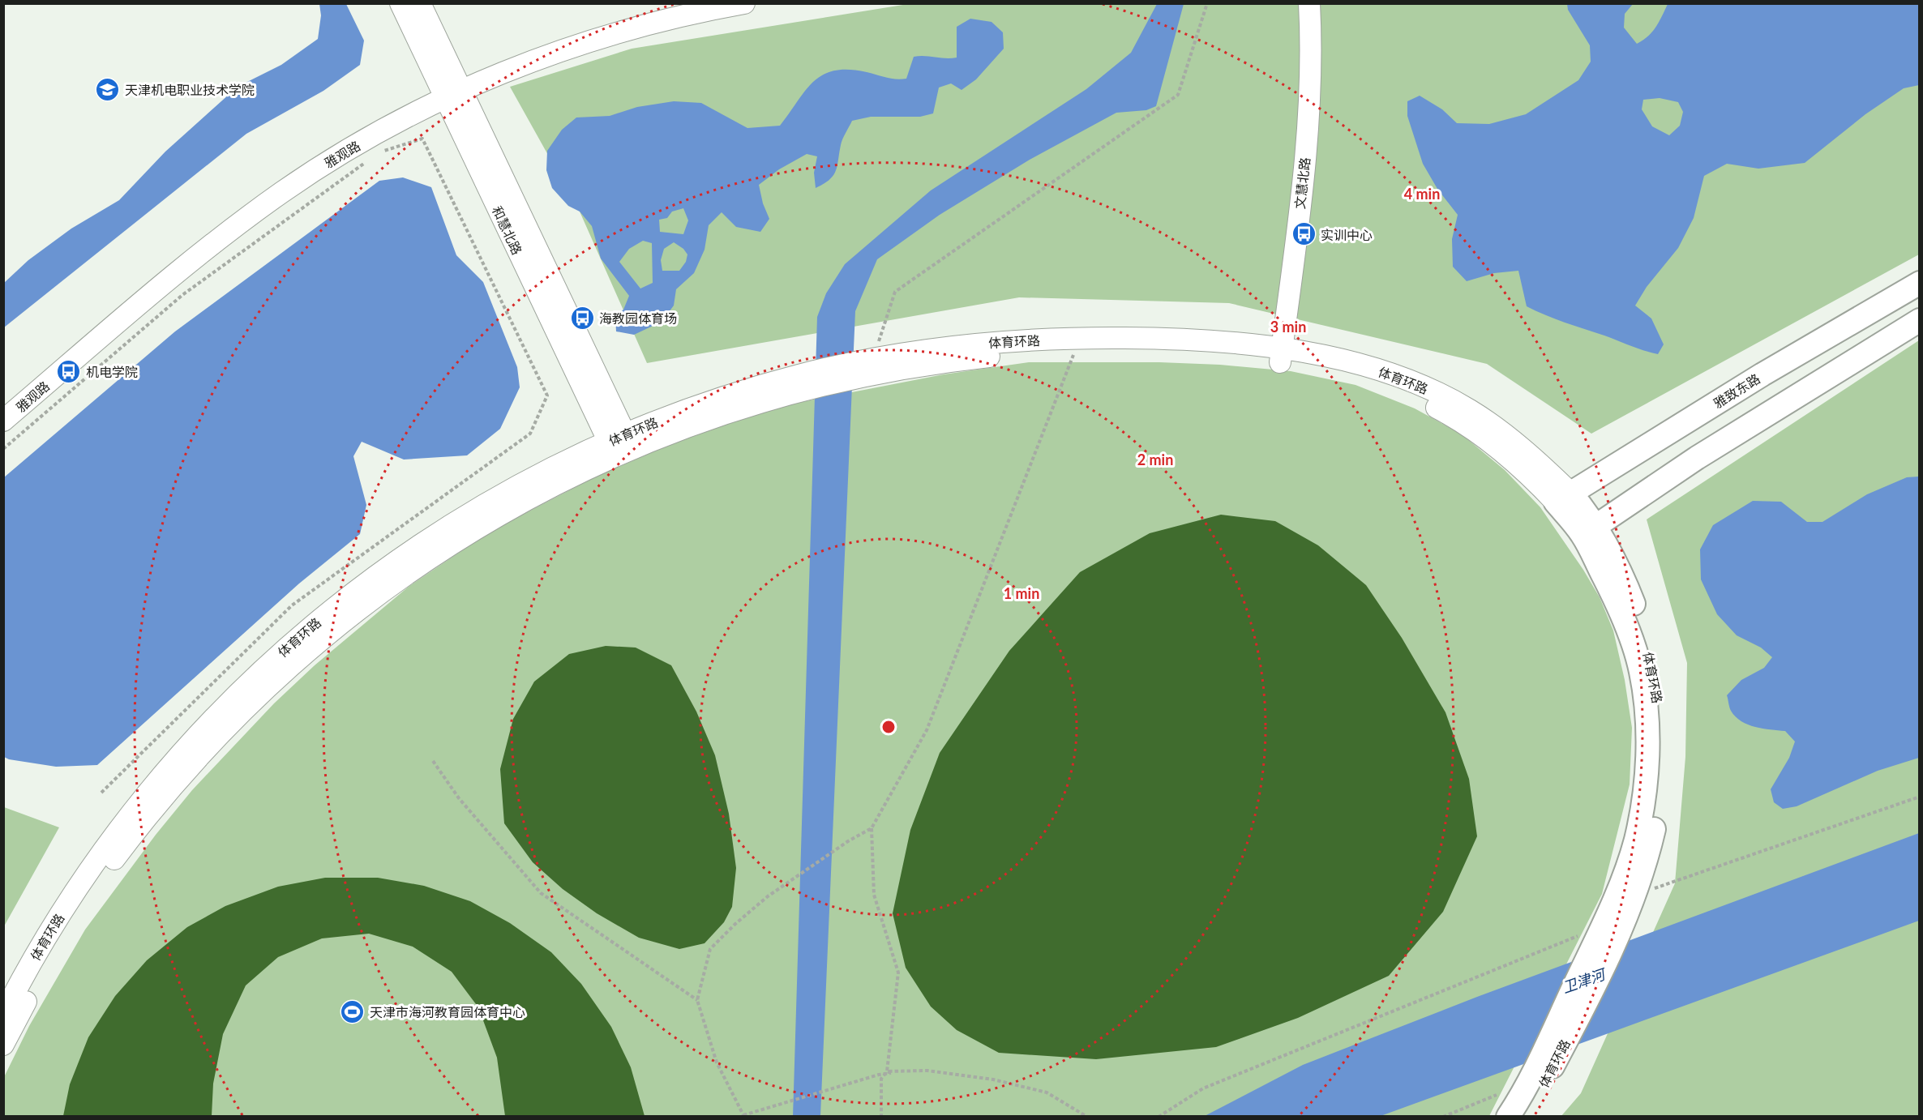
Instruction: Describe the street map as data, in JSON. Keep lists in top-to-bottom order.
{
  "streets": {
    "main road": [
      "雅观路",
      "文慧北路",
      "和慧北路",
      "体育环路",
      "雅致东路"
    ]
  },
  "crossings": [
    ["雅观路", "和慧北路"],
    ["文慧北路", "体育环路"],
    ["和慧北路", "体育环路"],
    ["体育环路", "雅致东路"]
  ],
  "water": ["卫津河"],
  "places": {
    "school or university": ["天津机电职业技术学院"],
    "bus stop": ["实训中心", "海教园体育场", "机电学院"],
    "sports": ["天津市海河教育园体育中心"]
  },
  "rings": [
    "4 min",
    "3 min",
    "2 min",
    "1 min"
  ]
}
